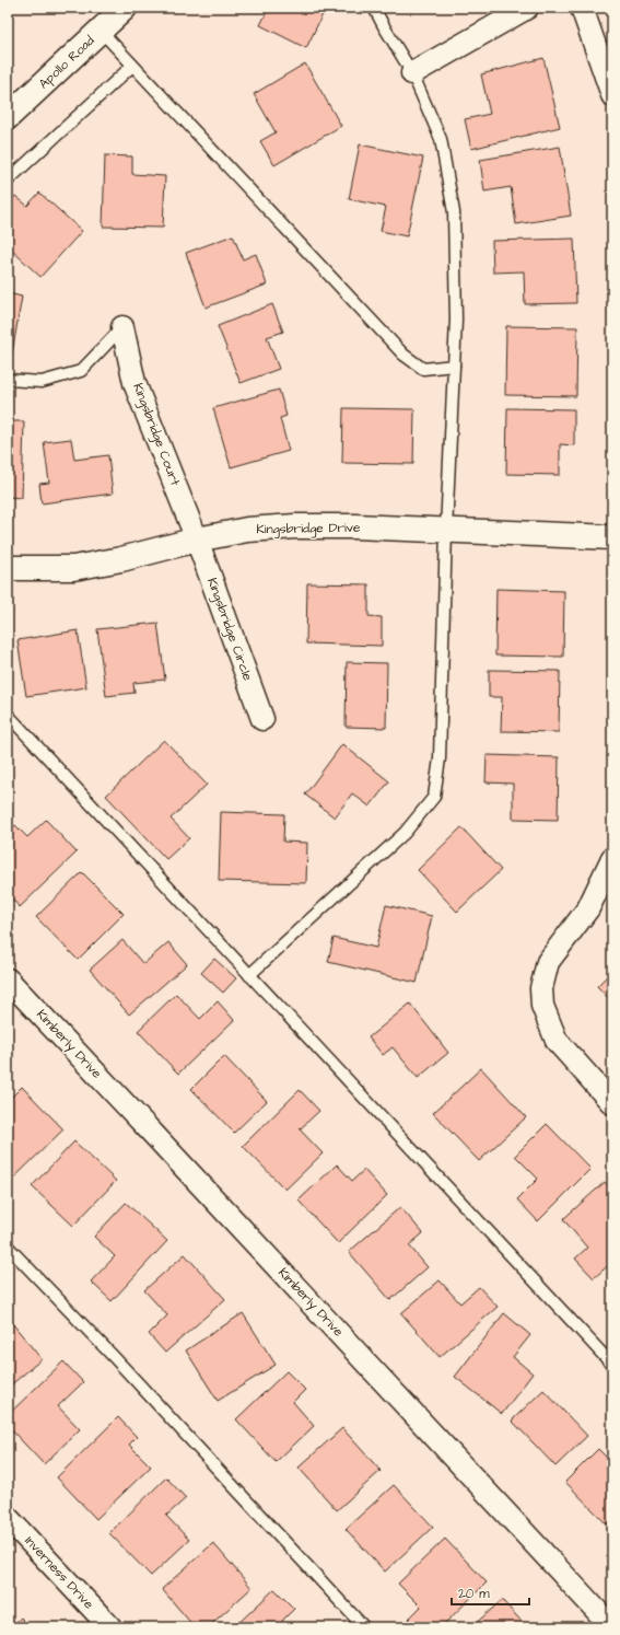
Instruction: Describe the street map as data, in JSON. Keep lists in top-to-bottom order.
{
  "streets": {
    "street": [
      "Apollo Road",
      "Kingsbridge Court",
      "Kingsbridge Drive",
      "Kingsbridge Circle",
      "Kimberly Drive",
      "Inverness Drive"
    ]
  },
  "crossings": [
    ["Kingsbridge Court", "Kingsbridge Drive"],
    ["Kingsbridge Court", "Kingsbridge Circle"],
    ["Kingsbridge Drive", "Kingsbridge Circle"]
  ],
  "scale_bar": "20 m"
}
